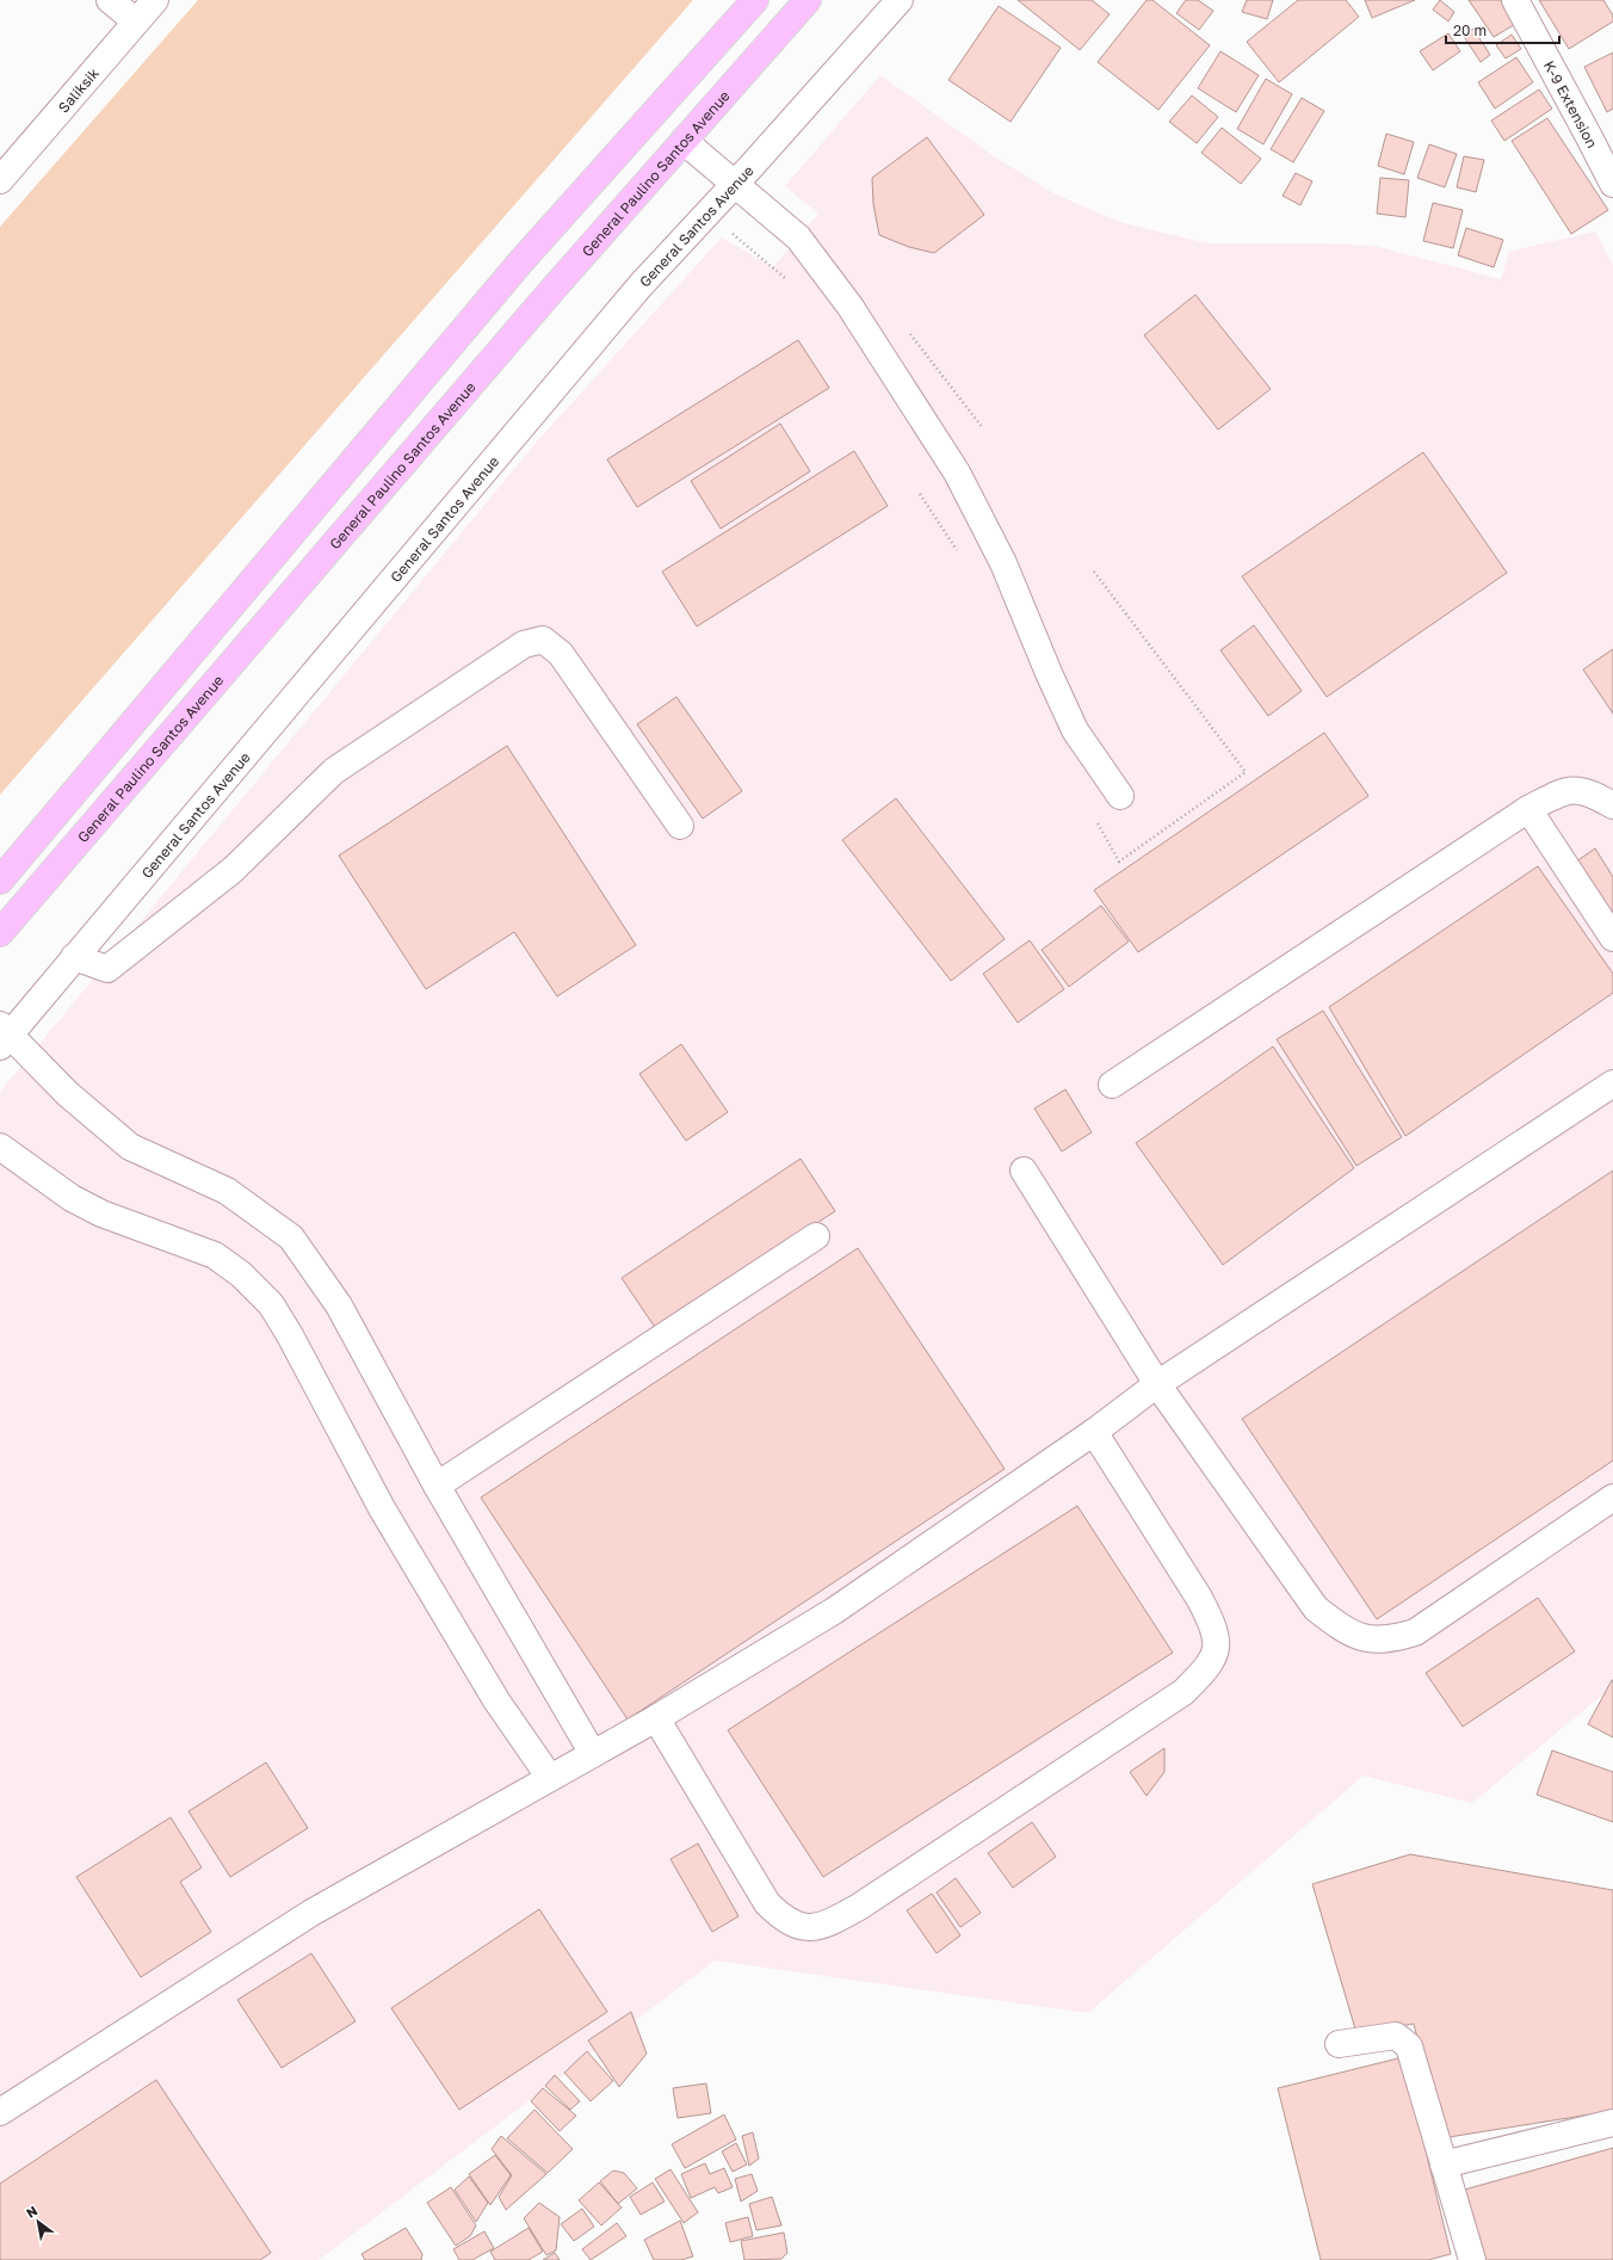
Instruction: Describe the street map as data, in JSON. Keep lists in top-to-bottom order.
{
  "streets": {
    "main road": ["General Paulino Santos Avenue"],
    "street": ["Saliksik", "K-9 Extension", "General Santos Avenue"]
  },
  "scale_bar": "20 m",
  "north": "top left"
}
